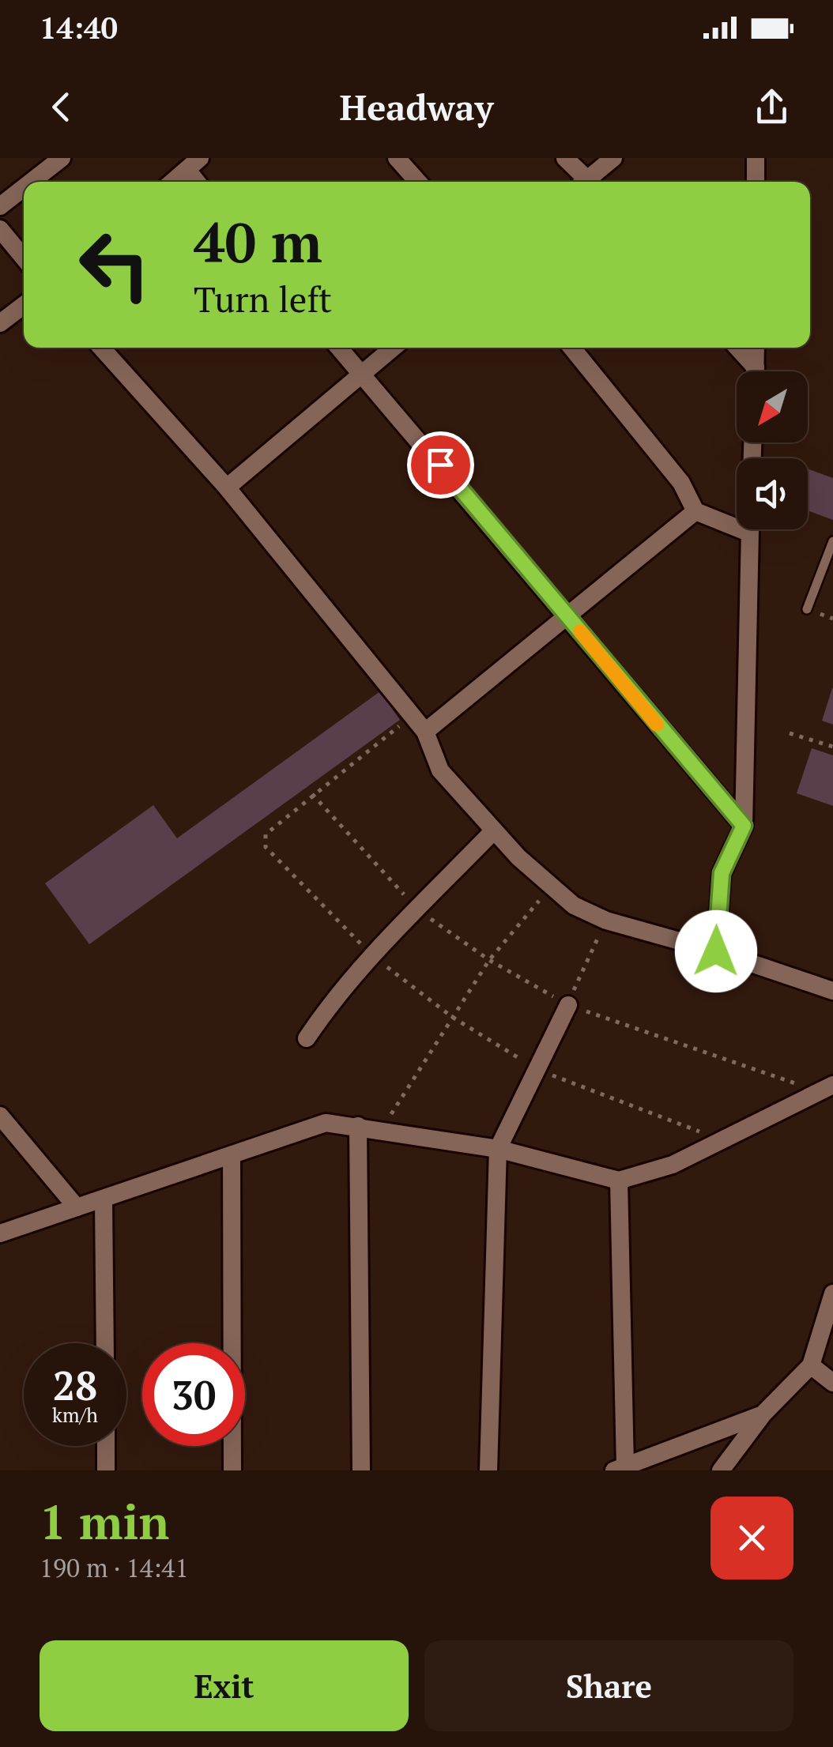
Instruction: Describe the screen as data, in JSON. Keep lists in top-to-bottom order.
{
  "north": "bottom left",
  "page": {
    "status": "14:40",
    "header": "Headway",
    "turn": ["40 m", "Turn left"],
    "speed": "28 km/h",
    "limit": "30",
    "heading": ["1 min", "190 m · 14:41"],
    "buttons": ["Exit", "Share"]
  }
}
